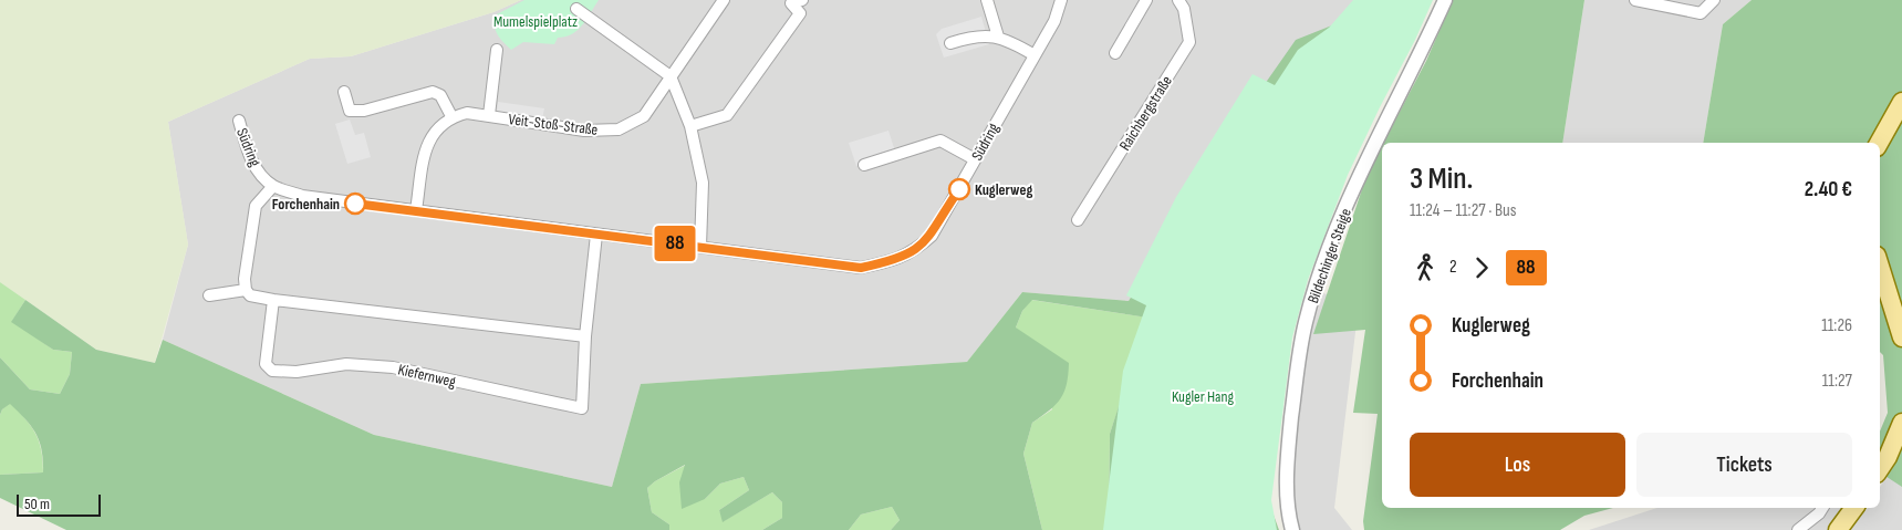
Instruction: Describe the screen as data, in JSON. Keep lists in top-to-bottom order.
{
  "streets": {
    "street": [
      "Raichbergstraße",
      "Veit-Stoß-Straße",
      "Südring",
      "Bildechinger Steige",
      "Kiefernweg"
    ]
  },
  "parks": ["Mumelspielplatz", "Kugler Hang"],
  "places": ["Kuglerweg", "Forchenhain"],
  "lines": ["bus line 88"],
  "scale_bar": "50 m",
  "page": {
    "on_map": "88",
    "heading": ["3 Min.", "11:24 – 11:27 · Bus", "2.40 €"],
    "legs": ["2", "88"],
    "list": [
      {
        "name": "Kuglerweg",
        "value": "11:26"
      },
      {
        "name": "Forchenhain",
        "value": "11:27"
      }
    ],
    "buttons": ["Los", "Tickets"],
    "scale": "50 m"
  }
}
